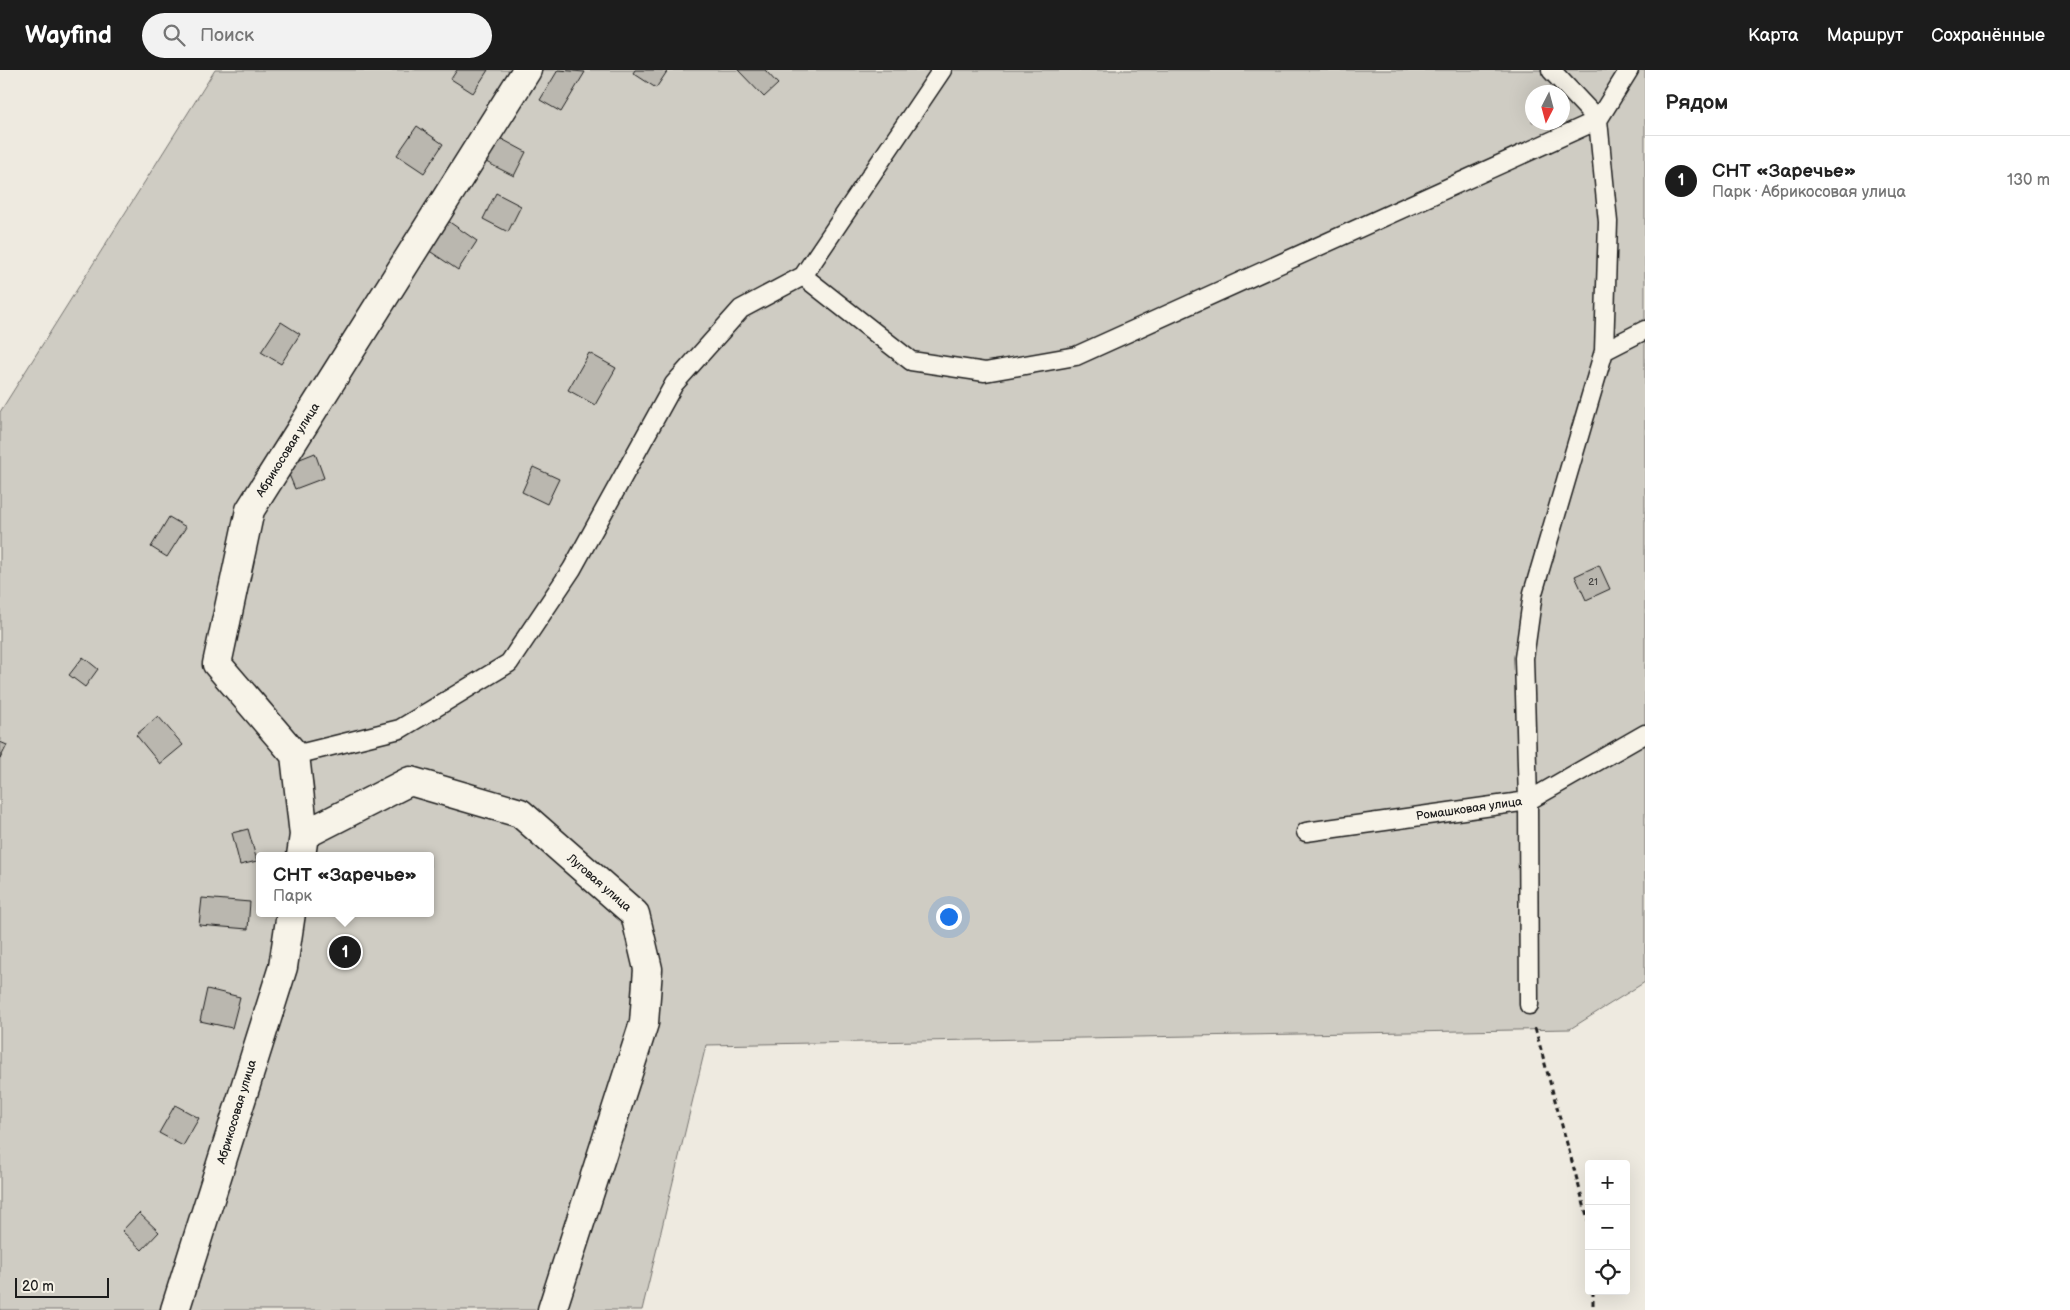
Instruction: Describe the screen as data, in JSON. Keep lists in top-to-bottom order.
{
  "streets": {
    "street": ["Абрикосовая улица", "Луговая улица"],
    "lane": ["Ромашковая улица"]
  },
  "house_numbers": ["21"],
  "scale_bar": "20 m",
  "north": "bottom",
  "page": {
    "header": "Wayfind",
    "search": "Поиск",
    "nav": ["Карта", "Маршрут", "Сохранённые"],
    "heading": "Рядом",
    "list": [
      {
        "mark": "1",
        "name": "СНТ «Заречье»",
        "note": "Парк · Абрикосовая улица",
        "value": "130 m"
      }
    ],
    "popup": ["СНТ «Заречье»", "Парк"],
    "pins": "1",
    "map_buttons": ["+", "−"],
    "scale": "20 m"
  }
}
